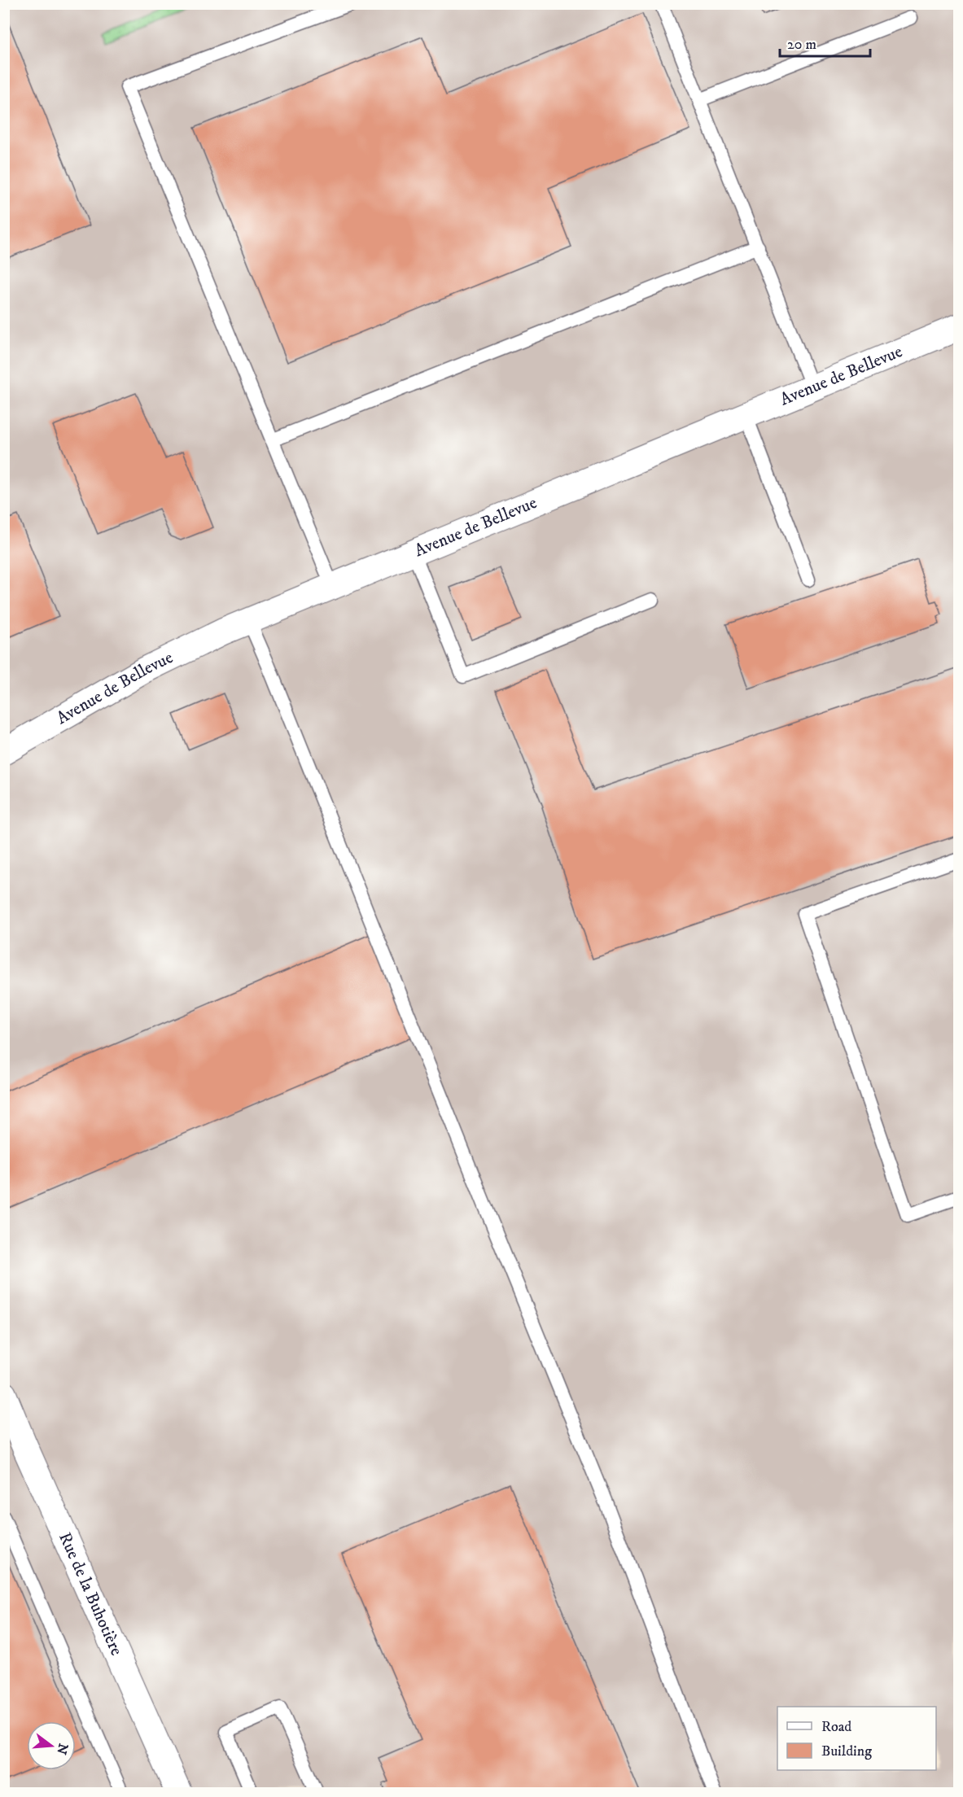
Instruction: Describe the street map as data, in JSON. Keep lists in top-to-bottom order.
{
  "streets": {
    "street": ["Avenue de Bellevue", "Rue de la Buhotière"]
  },
  "legend": ["Road", "Building"],
  "scale_bar": "20 m",
  "north": "right"
}
